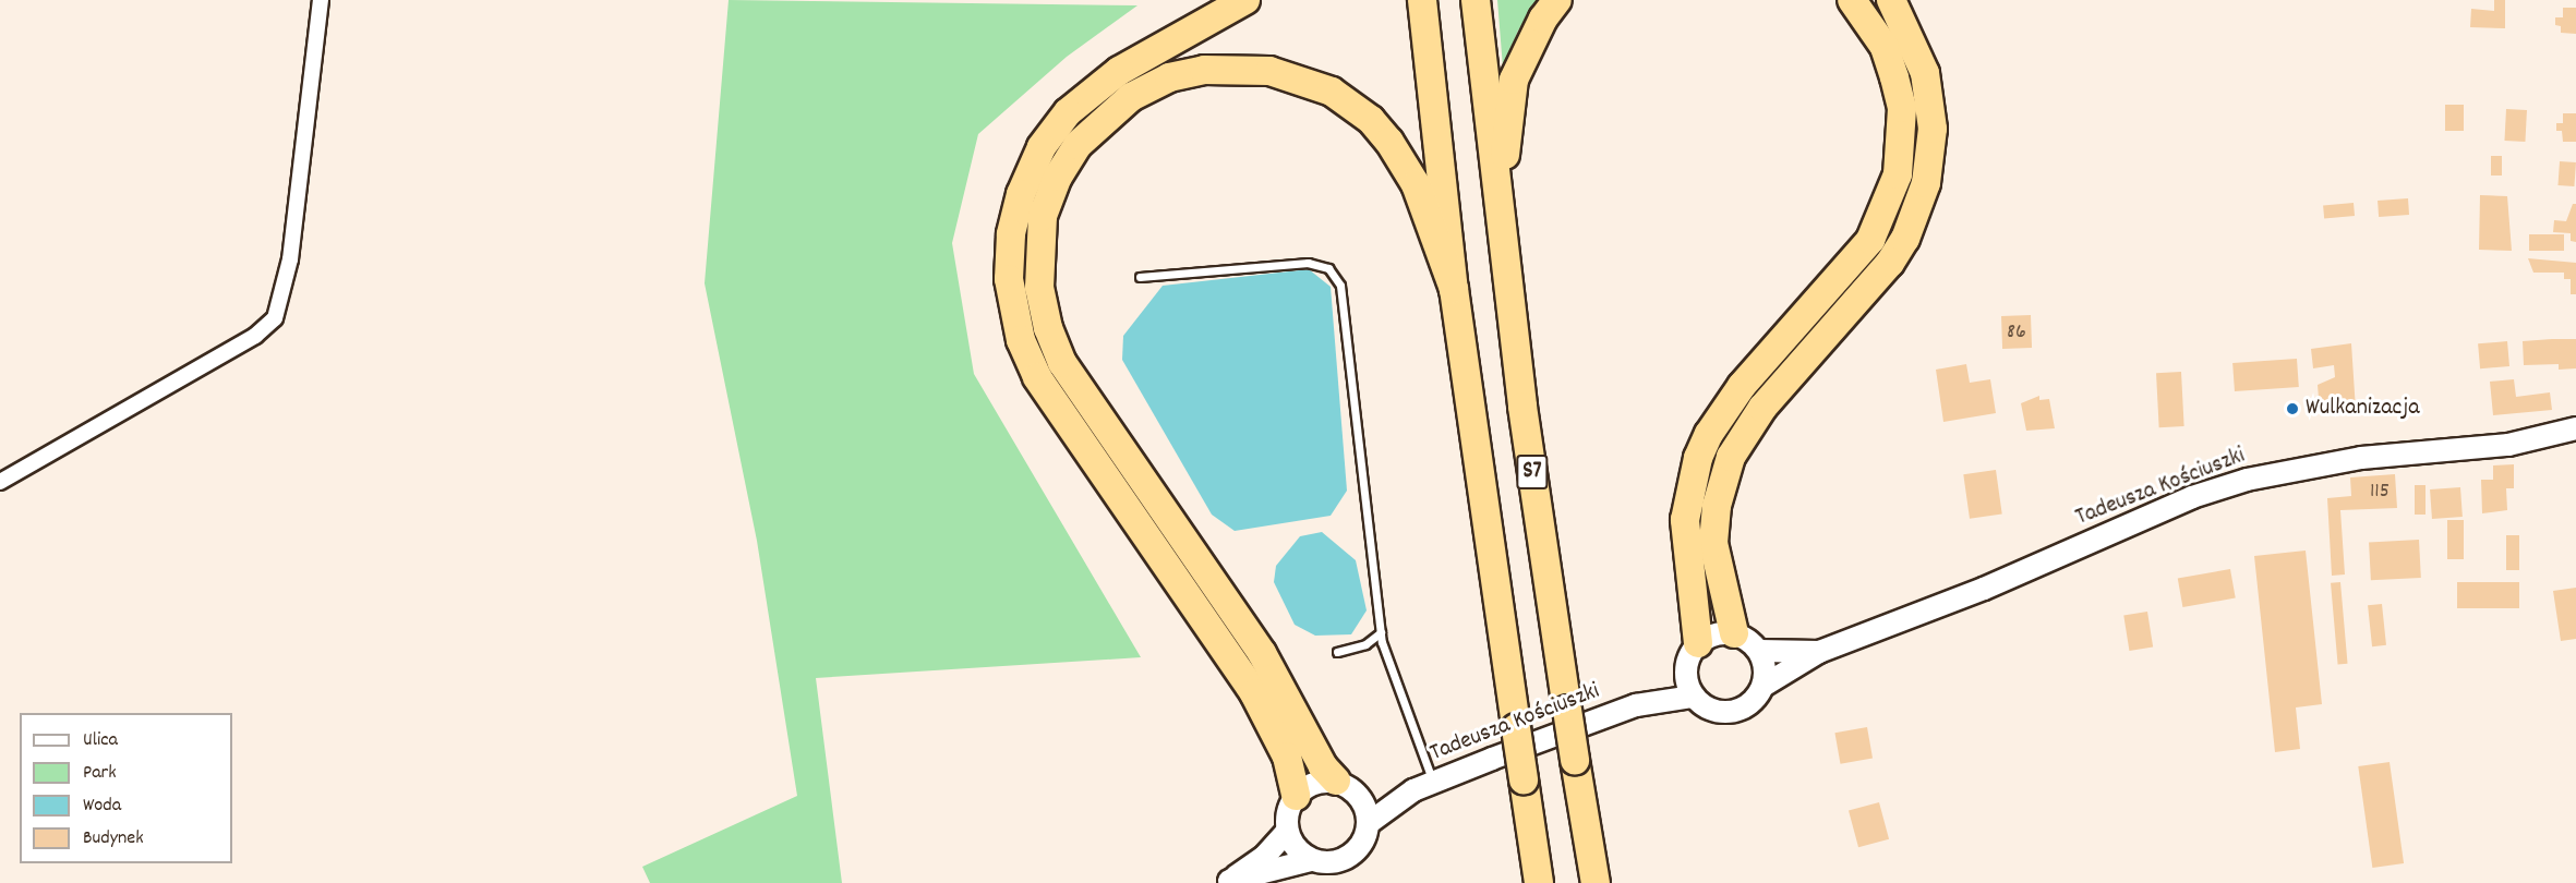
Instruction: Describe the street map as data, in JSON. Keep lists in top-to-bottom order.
{
  "streets": {
    "highway": ["S7"],
    "street": ["Tadeusza Kościuszki"]
  },
  "places": ["Wulkanizacja"],
  "house_numbers": ["86", "115"],
  "legend": [
    "Ulica",
    "Park",
    "Woda",
    "Budynek"
  ]
}
